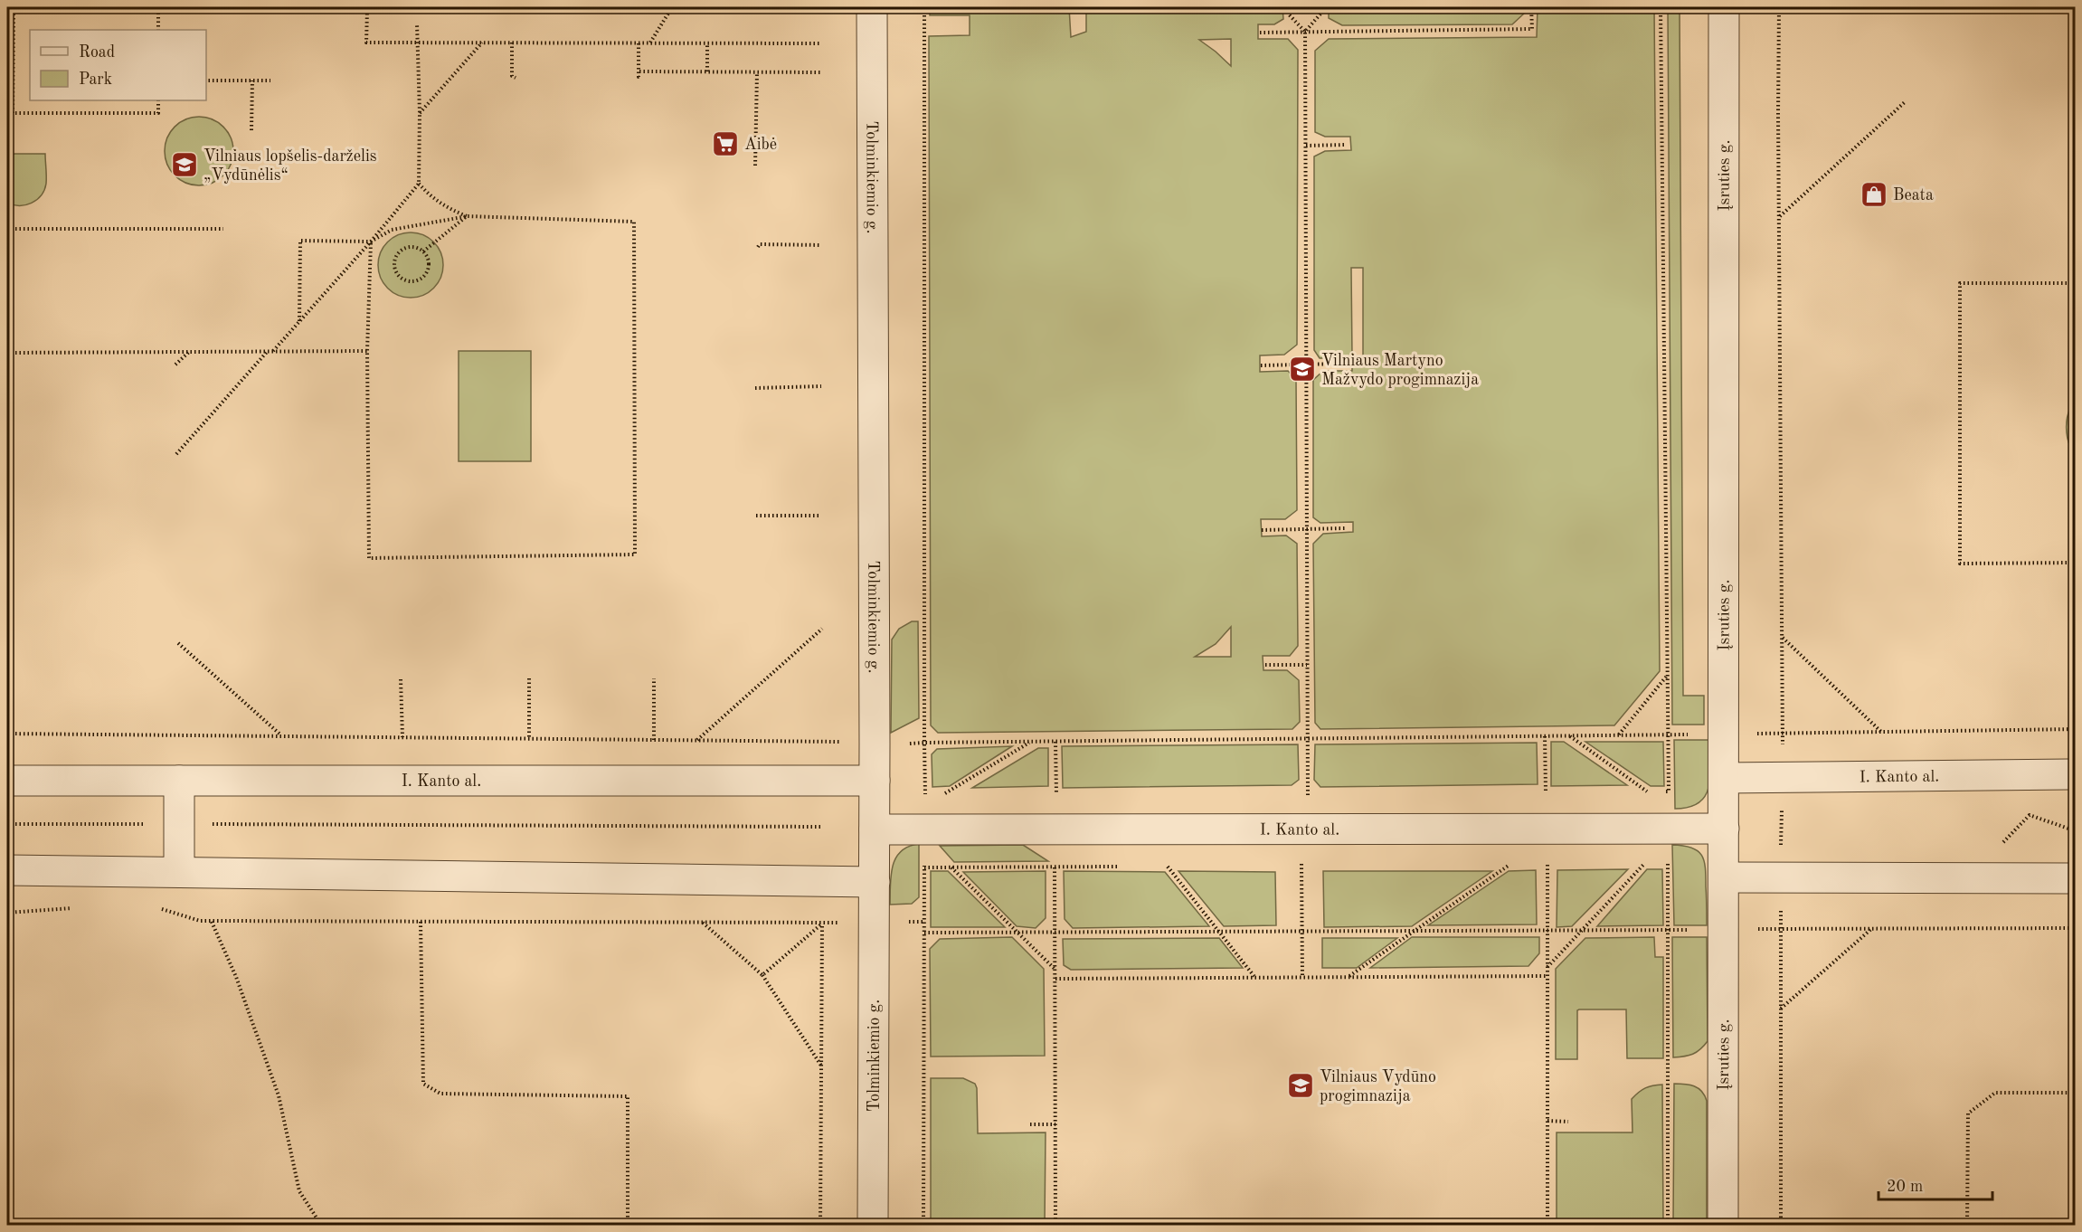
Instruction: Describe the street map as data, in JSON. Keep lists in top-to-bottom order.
{
  "streets": {
    "street": ["Tolminkiemio g.", "Įsruties g.", "I. Kanto al."]
  },
  "crossings": [
    ["Tolminkiemio g.", "I. Kanto al."],
    ["Įsruties g.", "I. Kanto al."]
  ],
  "places": {
    "supermarket": ["Aibė"],
    "school or university": ["Vilniaus lopšelis-darželis „Vydūnėlis“", "Vilniaus Martyno Mažvydo progimnazija", "Vilniaus Vydūno progimnazija"],
    "shop": ["Beata"]
  },
  "legend": ["Road", "Park"],
  "scale_bar": "20 m"
}
